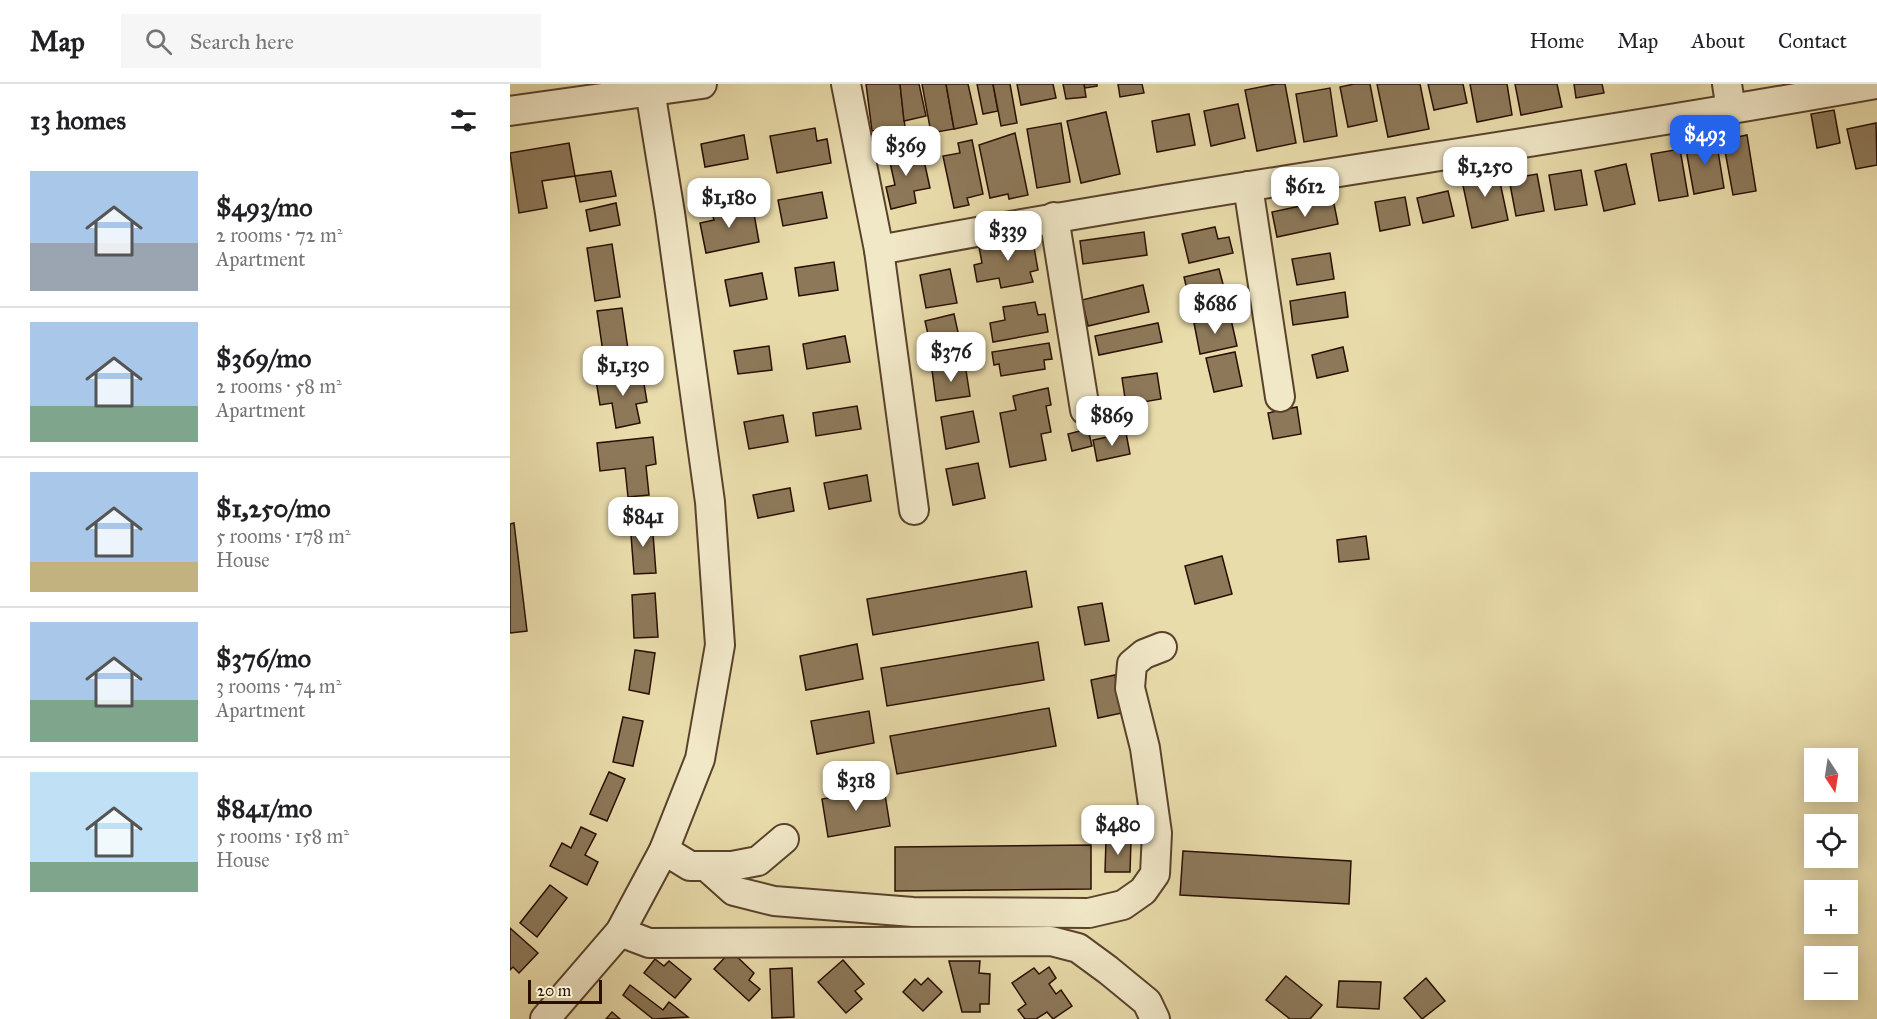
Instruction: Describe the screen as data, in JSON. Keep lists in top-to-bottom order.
{
  "scale_bar": "20 m",
  "north": "bottom",
  "page": {
    "header": "Map",
    "search": "Search here",
    "nav": [
      "Home",
      "Map",
      "About",
      "Contact"
    ],
    "heading": "13 homes",
    "price": [
      "$493",
      "$369",
      "$1,250",
      "$612",
      "$1,180",
      "$339",
      "$686",
      "$376",
      "$1,130",
      "$869",
      "$841",
      "$318",
      "$480"
    ],
    "list": [
      {
        "name": "$493/mo",
        "note": "2 rooms · 72 m² · Apartment"
      },
      {
        "name": "$369/mo",
        "note": "2 rooms · 58 m² · Apartment"
      },
      {
        "name": "$1,250/mo",
        "note": "5 rooms · 178 m² · House"
      },
      {
        "name": "$376/mo",
        "note": "3 rooms · 74 m² · Apartment"
      },
      {
        "name": "$841/mo",
        "note": "5 rooms · 158 m² · House"
      }
    ],
    "map_buttons": ["+", "−"],
    "scale": "20 m"
  }
}
